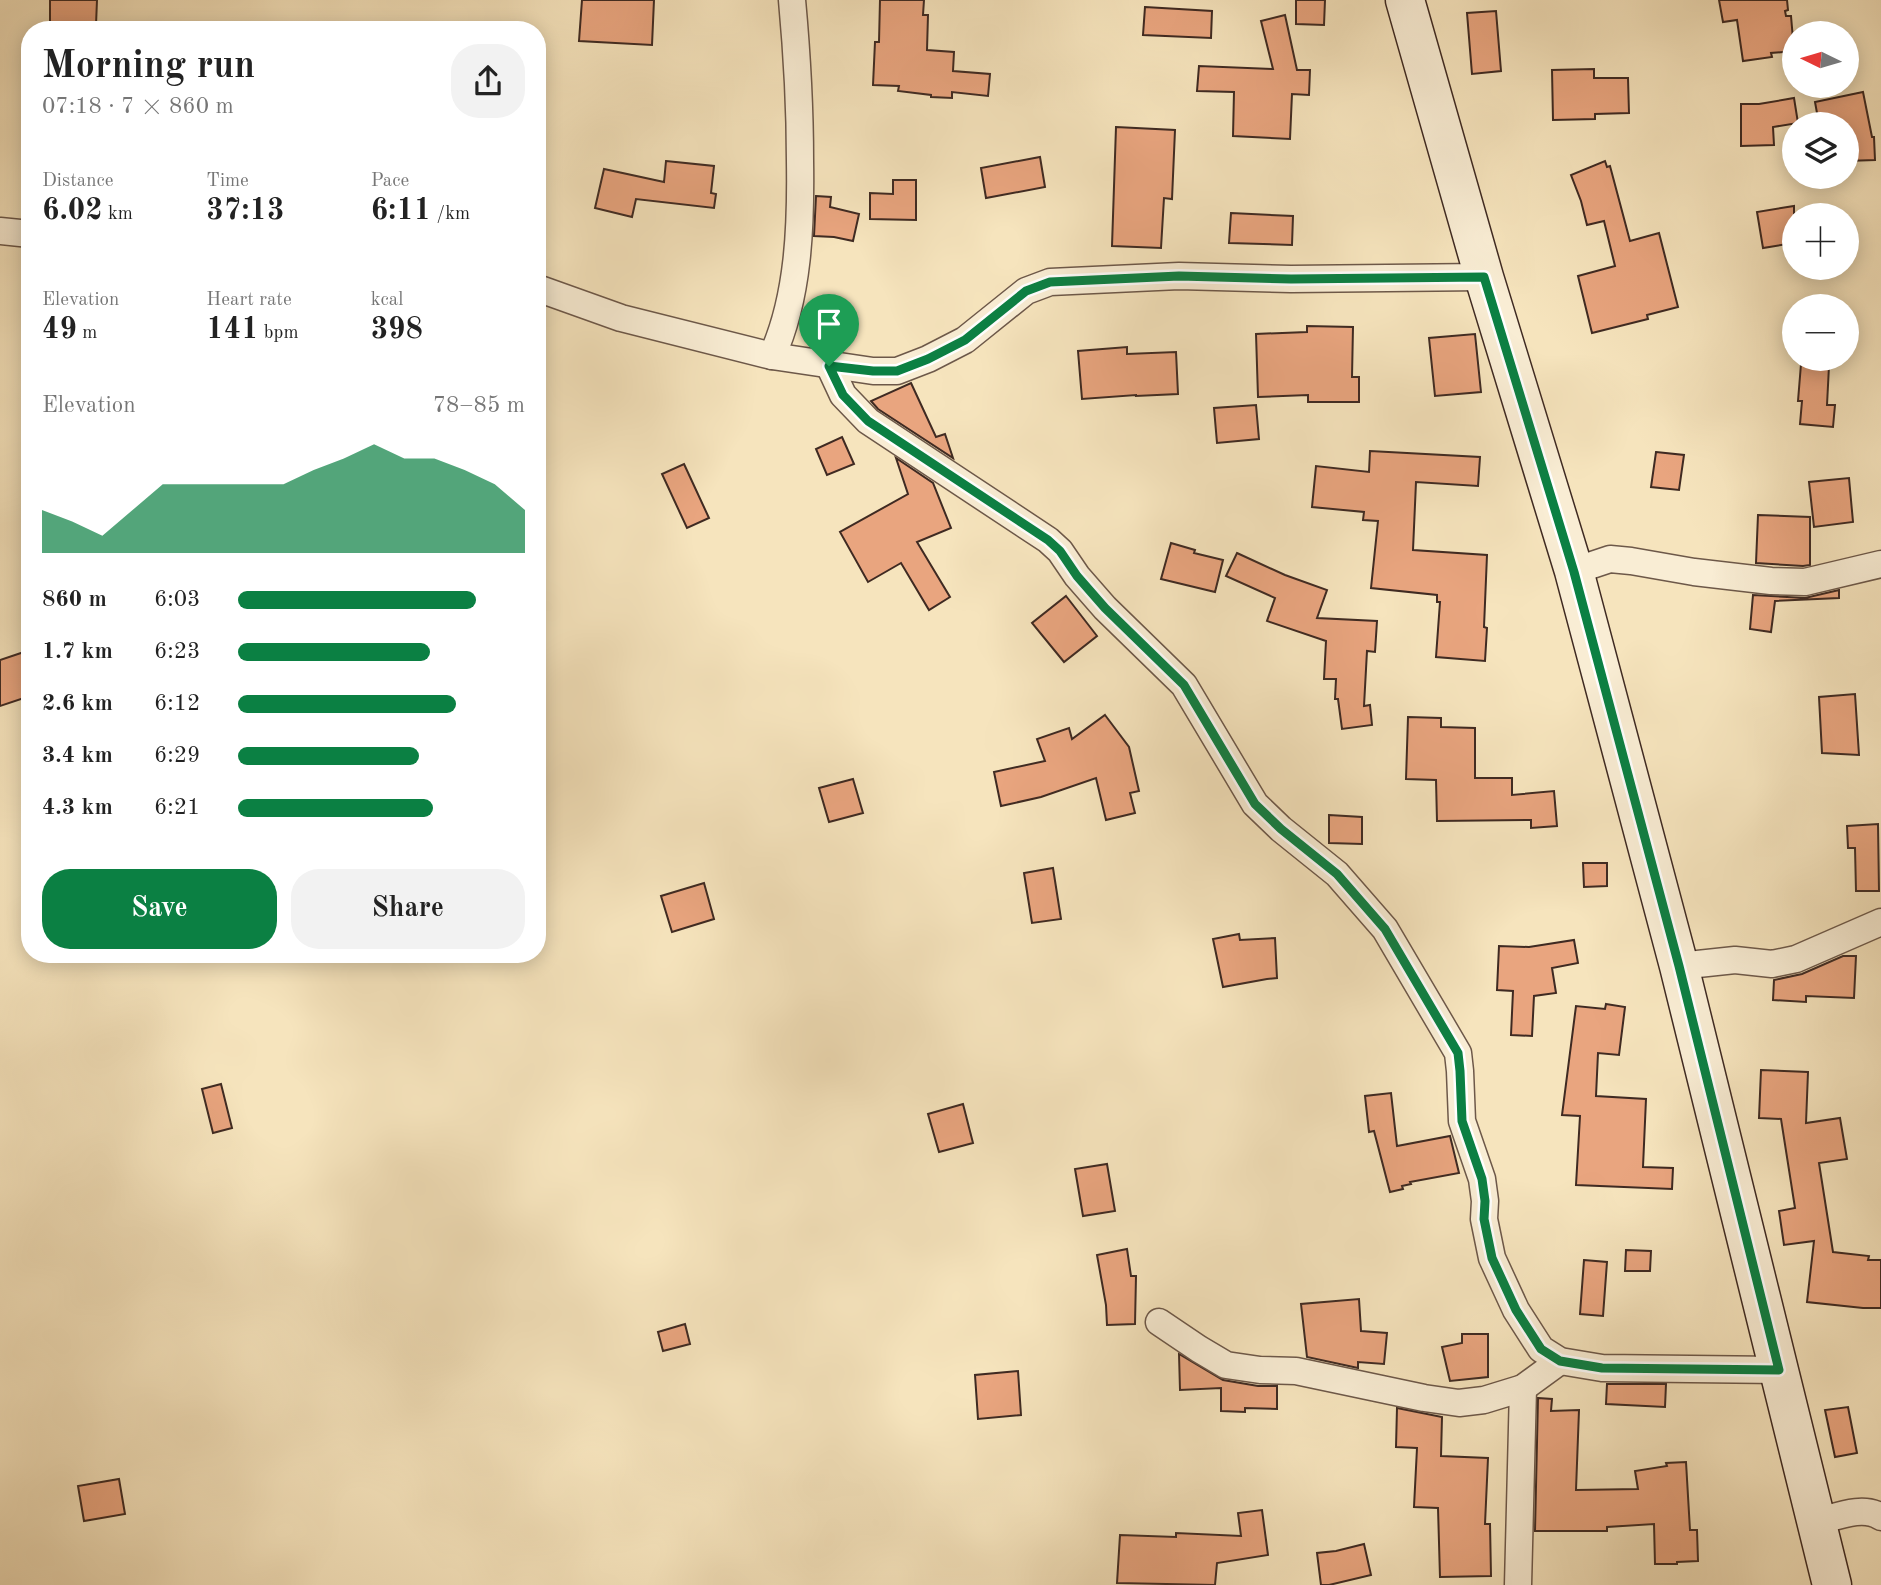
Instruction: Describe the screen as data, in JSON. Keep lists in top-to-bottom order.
{
  "north": "left",
  "page": {
    "map_buttons": ["+", "−"],
    "heading": ["Morning run", "07:18 · 7 × 860 m"],
    "stats": [
      ["Distance", "6.02 km"],
      ["Time", "37:13"],
      ["Pace", "6:11 /km"],
      ["Elevation", "49 m"],
      ["Heart rate", "141 bpm"],
      ["kcal", "398"]
    ],
    "chart": ["Elevation", "78–85 m"],
    "list": [
      {
        "name": "860 m",
        "note": "6:03"
      },
      {
        "name": "1.7 km",
        "note": "6:23"
      },
      {
        "name": "2.6 km",
        "note": "6:12"
      },
      {
        "name": "3.4 km",
        "note": "6:29"
      },
      {
        "name": "4.3 km",
        "note": "6:21"
      }
    ],
    "buttons": ["Save", "Share"]
  }
}
